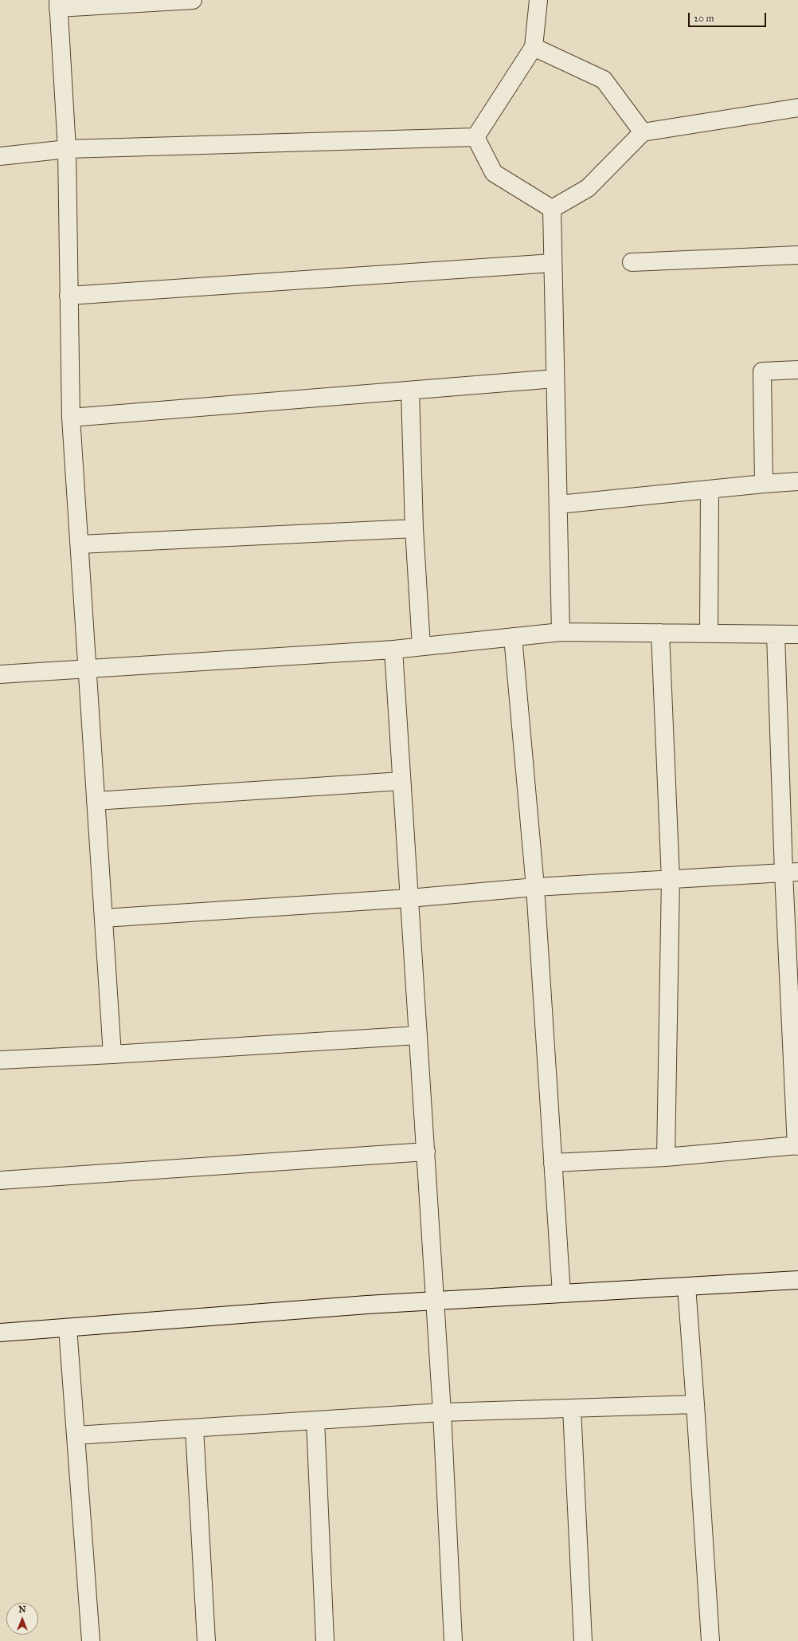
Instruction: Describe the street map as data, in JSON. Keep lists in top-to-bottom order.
{
  "scale_bar": "20 m",
  "north": "top"
}
